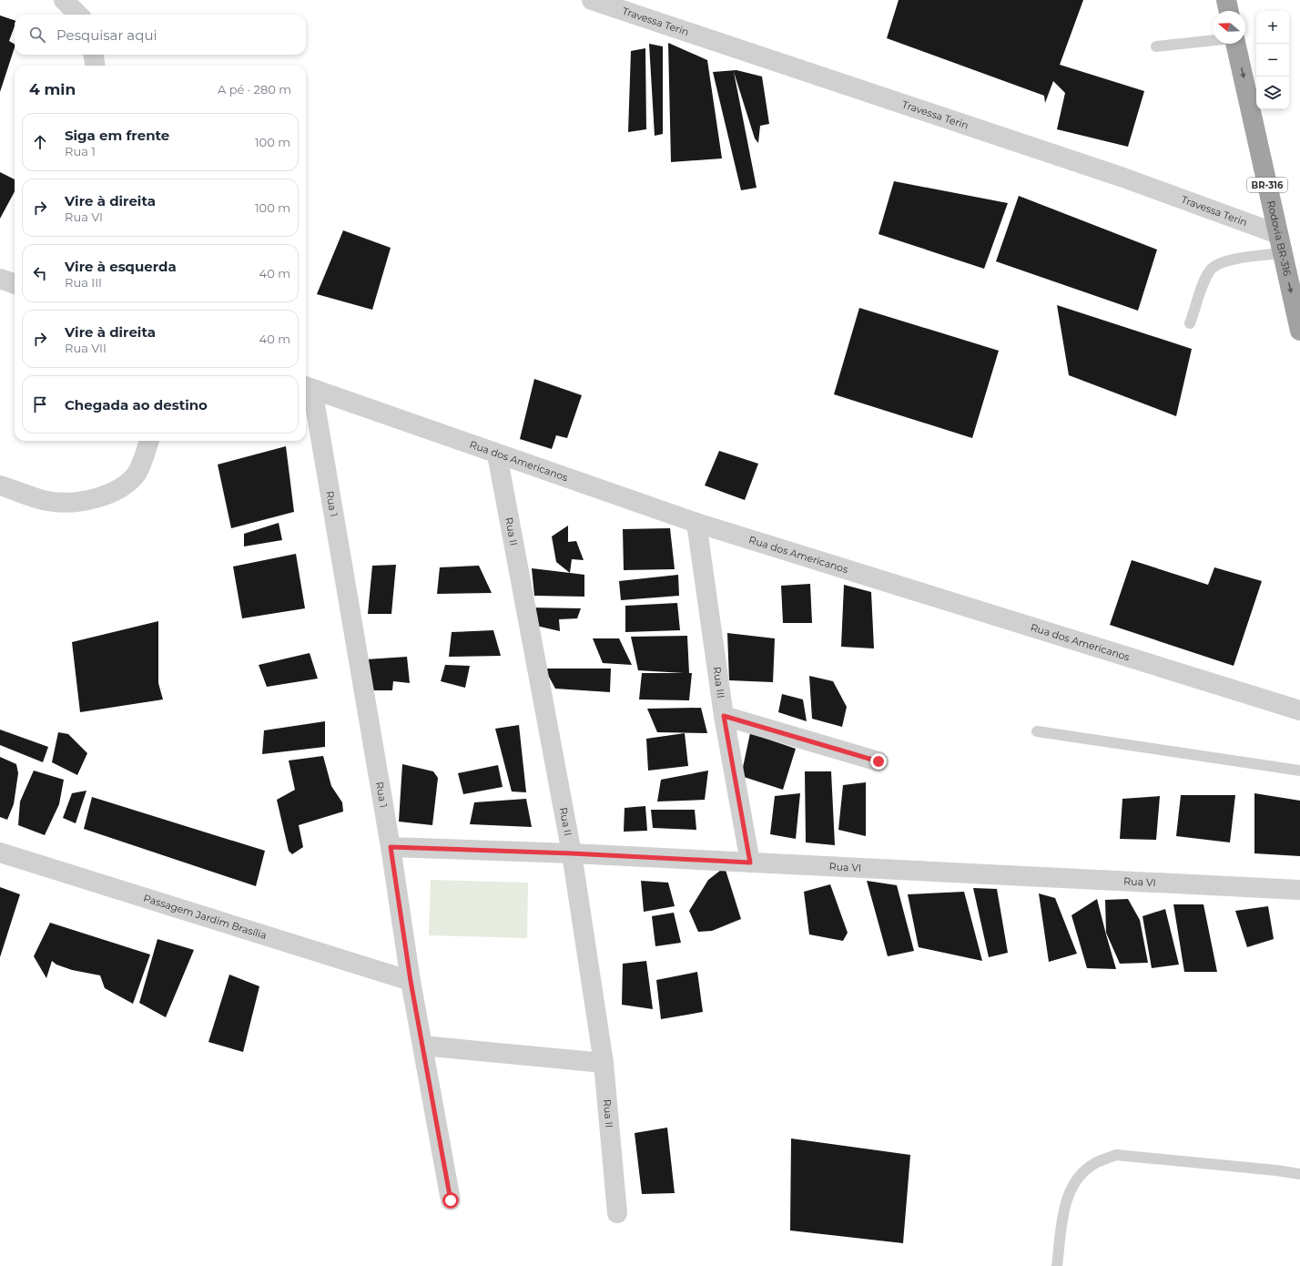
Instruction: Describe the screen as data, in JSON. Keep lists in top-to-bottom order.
{
  "streets": {
    "highway": ["BR-316", "Rodovia BR-316"],
    "street": [
      "Travessa Terin",
      "Rua dos Americanos",
      "Rua 1",
      "Rua II",
      "Rua III",
      "Rua VI",
      "Passagem Jardim Brasília"
    ]
  },
  "crossings": [
    ["Travessa Terin", "Rodovia BR-316"],
    ["Rua dos Americanos", "Rua 1"],
    ["Rua dos Americanos", "Rua II"],
    ["Rua dos Americanos", "Rua III"],
    ["Rua 1", "Rua VI"],
    ["Rua 1", "Passagem Jardim Brasília"],
    ["Rua II", "Rua VI"],
    ["Rua III", "Rua VI"]
  ],
  "one_way": ["Rodovia BR-316"],
  "north": "left",
  "page": {
    "map_buttons": ["+", "−"],
    "search": "Pesquisar aqui",
    "heading": ["4 min", "A pé · 280 m"],
    "list": [
      ["Siga em frente", "Rua 1", "100 m"],
      ["Vire à direita", "Rua VI", "100 m"],
      ["Vire à esquerda", "Rua III", "40 m"],
      ["Vire à direita", "Rua VII", "40 m"],
      "Chegada ao destino"
    ]
  }
}
